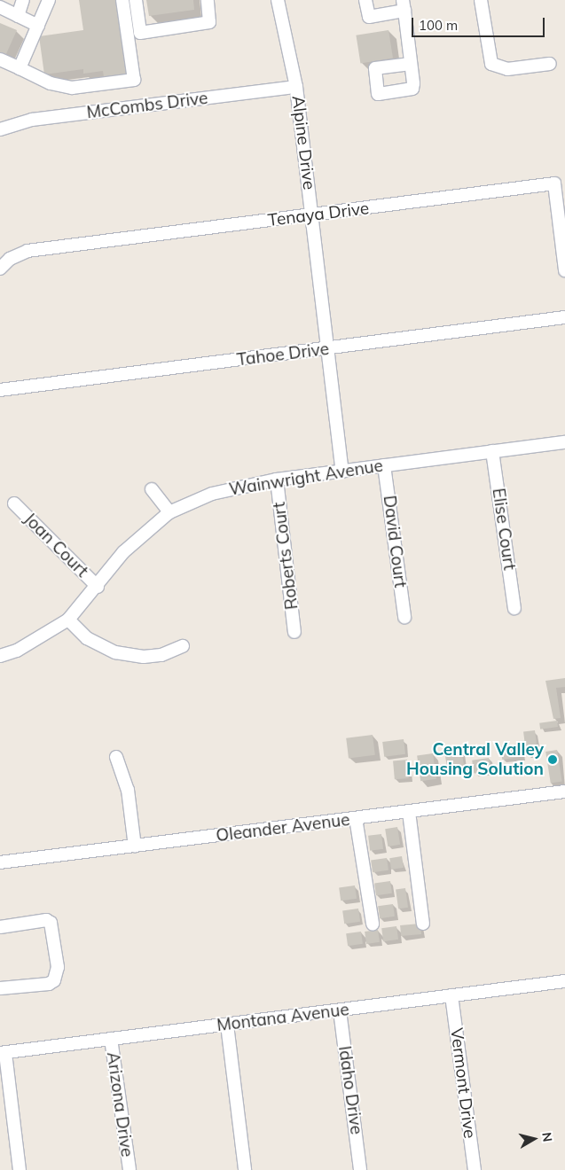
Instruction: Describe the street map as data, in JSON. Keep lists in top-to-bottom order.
{
  "streets": {
    "street": [
      "McCombs Drive",
      "Alpine Drive",
      "Tenaya Drive",
      "Tahoe Drive",
      "Wainwright Avenue",
      "Elise Court",
      "David Court",
      "Joan Court",
      "Roberts Court",
      "Oleander Avenue",
      "Montana Avenue",
      "Vermont Drive",
      "Idaho Drive",
      "Arizona Drive"
    ]
  },
  "crossings": [
    ["McCombs Drive", "Alpine Drive"],
    ["Alpine Drive", "Tenaya Drive"],
    ["Alpine Drive", "Tahoe Drive"],
    ["Alpine Drive", "Wainwright Avenue"],
    ["Wainwright Avenue", "Elise Court"],
    ["Wainwright Avenue", "David Court"],
    ["Wainwright Avenue", "Joan Court"],
    ["Wainwright Avenue", "Roberts Court"],
    ["Montana Avenue", "Vermont Drive"],
    ["Montana Avenue", "Idaho Drive"],
    ["Montana Avenue", "Arizona Drive"]
  ],
  "places": ["Central Valley Housing Solution"],
  "scale_bar": "100 m",
  "north": "right"
}
